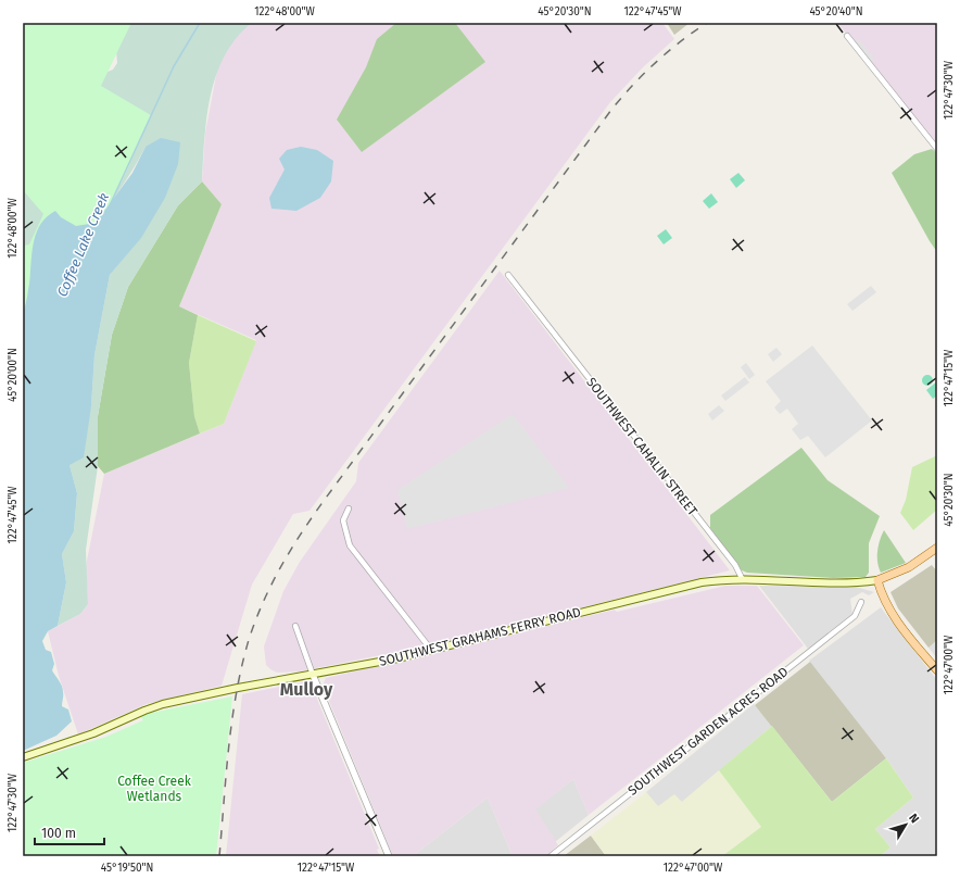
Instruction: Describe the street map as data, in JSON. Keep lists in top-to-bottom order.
{
  "streets": {
    "main road": ["SOUTHWEST GRAHAMS FERRY ROAD"],
    "street": ["SOUTHWEST CAHALIN STREET", "SOUTHWEST GARDEN ACRES ROAD"]
  },
  "crossings": [
    ["SOUTHWEST CAHALIN STREET", "SOUTHWEST GRAHAMS FERRY ROAD"]
  ],
  "districts": ["Mulloy"],
  "water": ["Coffee Lake Creek"],
  "parks": ["Coffee Creek Wetlands"],
  "scale_bar": "100 m",
  "north": "top right",
  "coordinates": [
    "122°48'00\"W",
    "45°20'30\"N",
    "122°47'45\"W",
    "45°20'40\"N",
    "122°47'30\"W",
    "45°20'00\"N",
    "122°47'15\"W",
    "122°47'00\"W",
    "45°19'50\"N"
  ]
}
